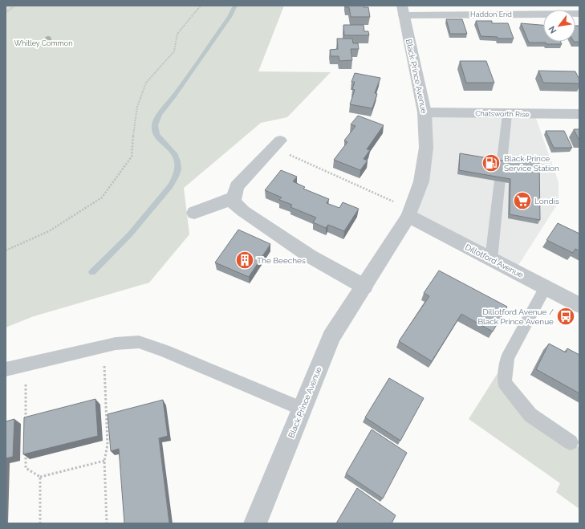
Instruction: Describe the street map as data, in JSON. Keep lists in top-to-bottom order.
{
  "streets": {
    "street": [
      "Haddon End",
      "Black Prince Avenue",
      "Chatsworth Rise",
      "Dillotford Avenue"
    ]
  },
  "crossings": [
    ["Haddon End", "Black Prince Avenue"],
    ["Black Prince Avenue", "Chatsworth Rise"],
    ["Black Prince Avenue", "Dillotford Avenue"]
  ],
  "parks": ["Whitley Common"],
  "places": {
    "fuel station": ["Black Prince Service Station"],
    "supermarket": ["Londis"],
    "building": ["The Beeches"],
    "bus stop": ["Dillotford Avenue / Black Prince Avenue"]
  },
  "north": "bottom left"
}
